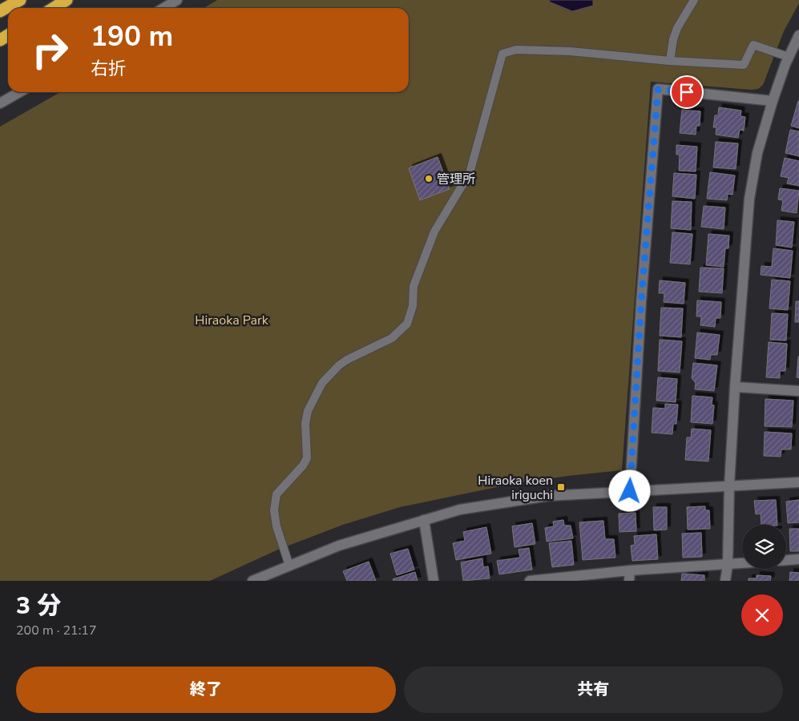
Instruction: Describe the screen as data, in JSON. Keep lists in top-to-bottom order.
{
  "parks": ["Hiraoka Park"],
  "places": {
    "other": ["管理所"],
    "transit": ["Hiraoka koen iriguchi"]
  },
  "page": {
    "turn": ["190 m", "右折"],
    "heading": ["3 分", "200 m · 21:17"],
    "buttons": ["終了", "共有"]
  }
}
